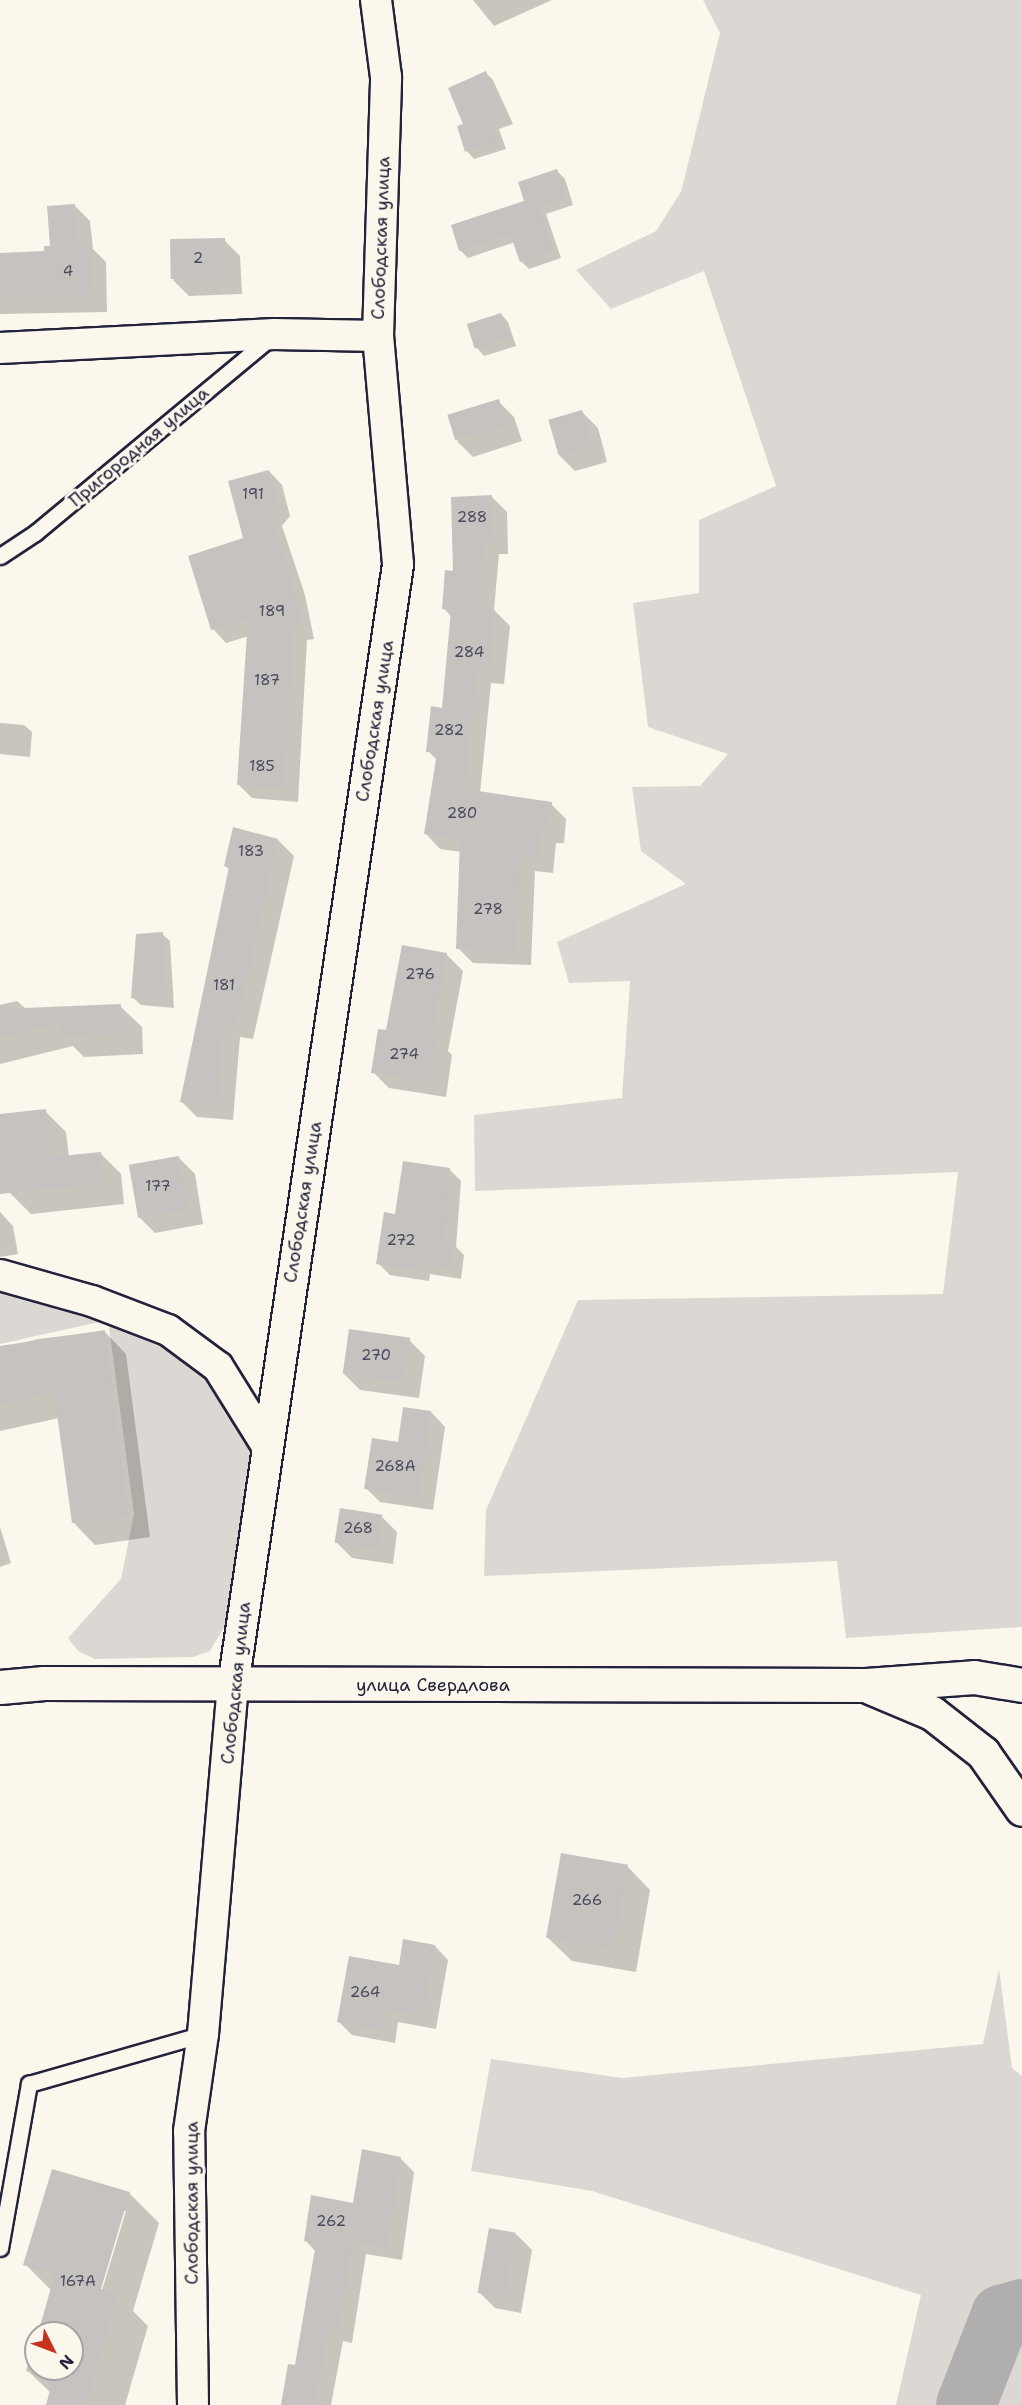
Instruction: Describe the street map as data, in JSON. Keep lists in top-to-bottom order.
{
  "streets": {
    "main road": ["улица Свердлова"],
    "street": ["Слободская улица"],
    "lane": ["Пригородная улица"]
  },
  "crossings": [
    ["Слободская улица", "улица Свердлова"]
  ],
  "house_numbers": [
    "2",
    "4",
    "191",
    "288",
    "189",
    "284",
    "187",
    "282",
    "185",
    "280",
    "183",
    "278",
    "276",
    "181",
    "274",
    "177",
    "272",
    "270",
    "268А",
    "268",
    "266",
    "264",
    "262",
    "167А"
  ],
  "north": "bottom right"
}
